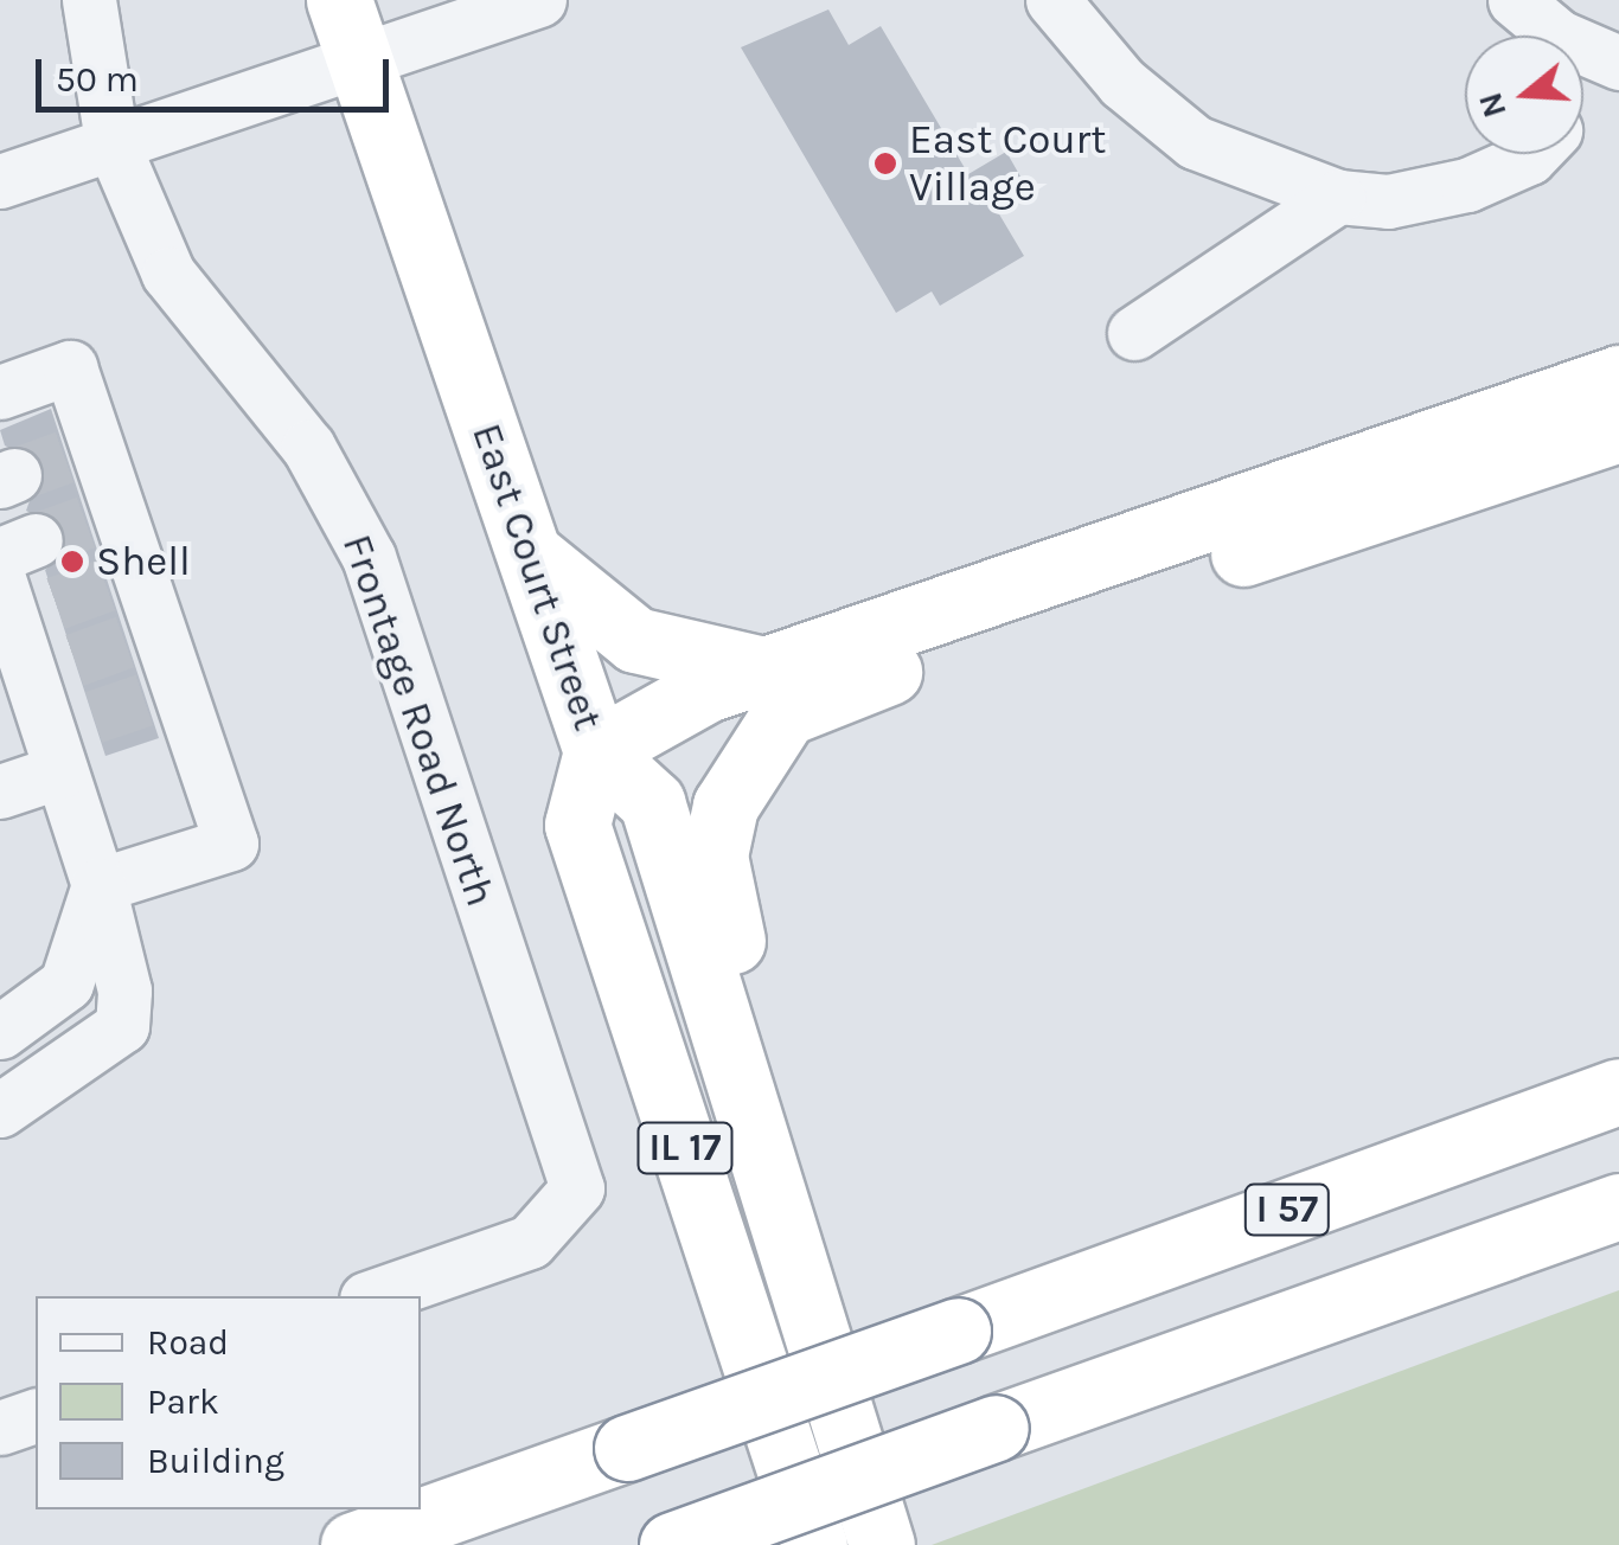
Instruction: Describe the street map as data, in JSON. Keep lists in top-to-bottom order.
{
  "streets": {
    "highway": ["East Court Street", "IL 17", "I 57"],
    "street": ["Frontage Road North"]
  },
  "crossings": [
    ["East Court Street", "IL 17"]
  ],
  "places": ["East Court Village", "Shell"],
  "legend": ["Road", "Park", "Building"],
  "scale_bar": "50 m",
  "north": "left"
}
